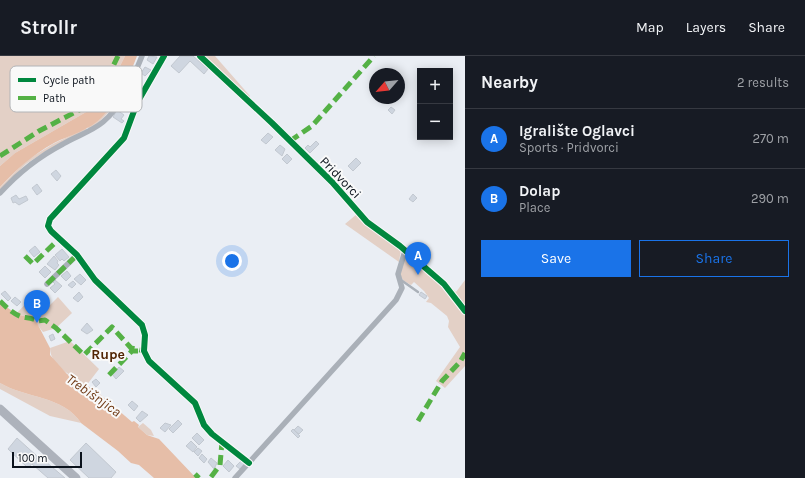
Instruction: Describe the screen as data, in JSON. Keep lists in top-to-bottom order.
{
  "streets": {
    "street": ["Pridvorci"]
  },
  "districts": ["Rupe"],
  "water": ["Trebišnjica"],
  "legend": ["Cycle path", "Path"],
  "scale_bar": "100 m",
  "north": "bottom left",
  "page": {
    "header": "Strollr",
    "nav": ["Map", "Layers", "Share"],
    "heading": ["Nearby", "2 results"],
    "map_buttons": ["+", "−"],
    "list": [
      {
        "mark": "A",
        "name": "Igralište Oglavci",
        "note": "Sports · Pridvorci",
        "value": "270 m"
      },
      {
        "mark": "B",
        "name": "Dolap",
        "note": "Place",
        "value": "290 m"
      }
    ],
    "buttons": ["Save", "Share"],
    "pins": ["A", "B"],
    "scale": "100 m"
  }
}
